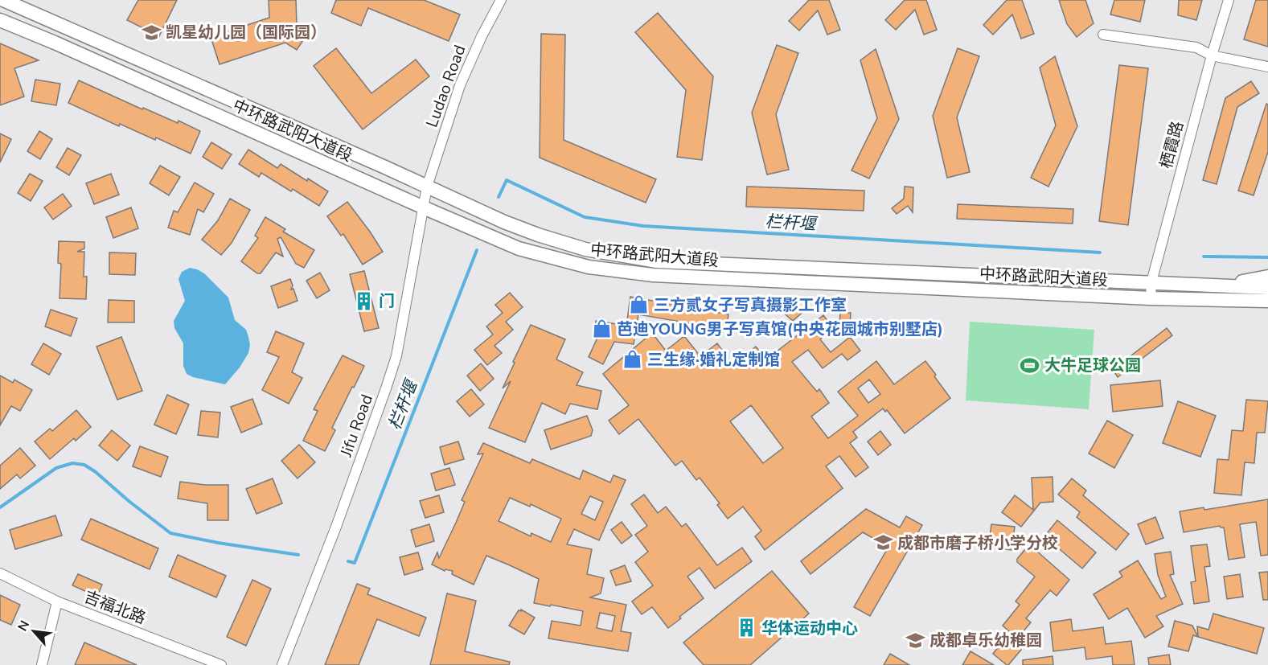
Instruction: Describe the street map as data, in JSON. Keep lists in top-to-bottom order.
{
  "streets": {
    "main road": ["中环路武阳大道段"],
    "street": [
      "Ludao Road",
      "栖霞路",
      "Jifu Road",
      "吉福北路"
    ]
  },
  "crossings": [
    ["Ludao Road", "中环路武阳大道段"],
    ["Ludao Road", "Jifu Road"],
    ["中环路武阳大道段", "栖霞路"],
    ["中环路武阳大道段", "Jifu Road"]
  ],
  "water": ["栏杆堰"],
  "places": {
    "school or university": ["凯星幼儿园（国际园）", "成都市磨子桥小学分校", "成都卓乐幼稚园"],
    "building": ["门", "华体运动中心"],
    "shop": ["三方贰女子写真摄影工作室", "芭迪YOUNG男子写真馆(中央花园城市别墅店)", "三生缘·婚礼定制馆"],
    "sports": ["大牛足球公园"]
  },
  "north": "top left"
}
